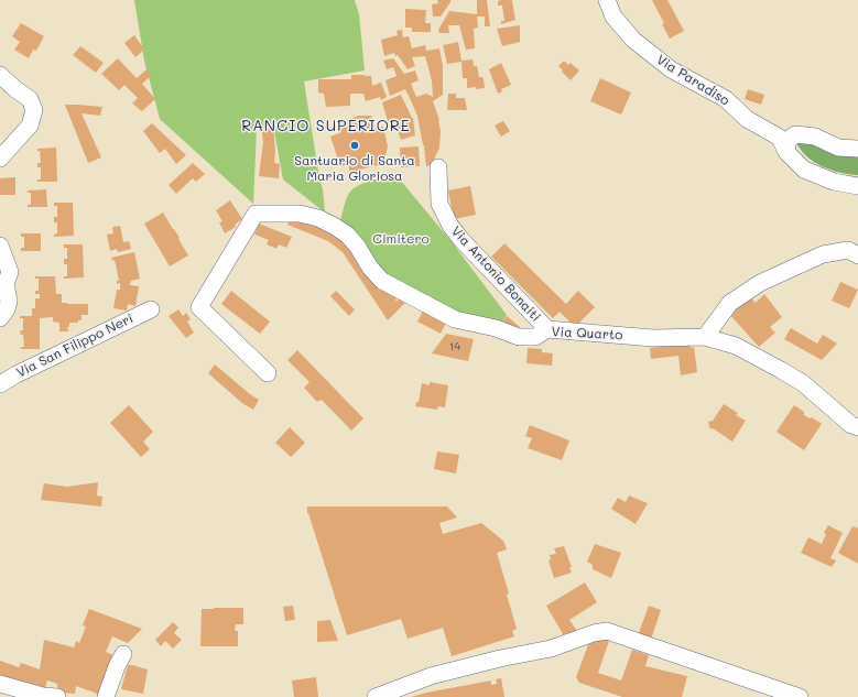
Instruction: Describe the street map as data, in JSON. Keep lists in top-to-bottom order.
{
  "streets": {
    "street": [
      "Via Paradiso",
      "Via Antonio Bonaiti",
      "Via Quarto",
      "Via San Filippo Neri"
    ]
  },
  "crossings": [
    ["Via Antonio Bonaiti", "Via Quarto"]
  ],
  "districts": ["RANCIO SUPERIORE"],
  "parks": ["Cimitero"],
  "places": ["Santuario di Santa Maria Gloriosa"],
  "house_numbers": ["14"]
}
